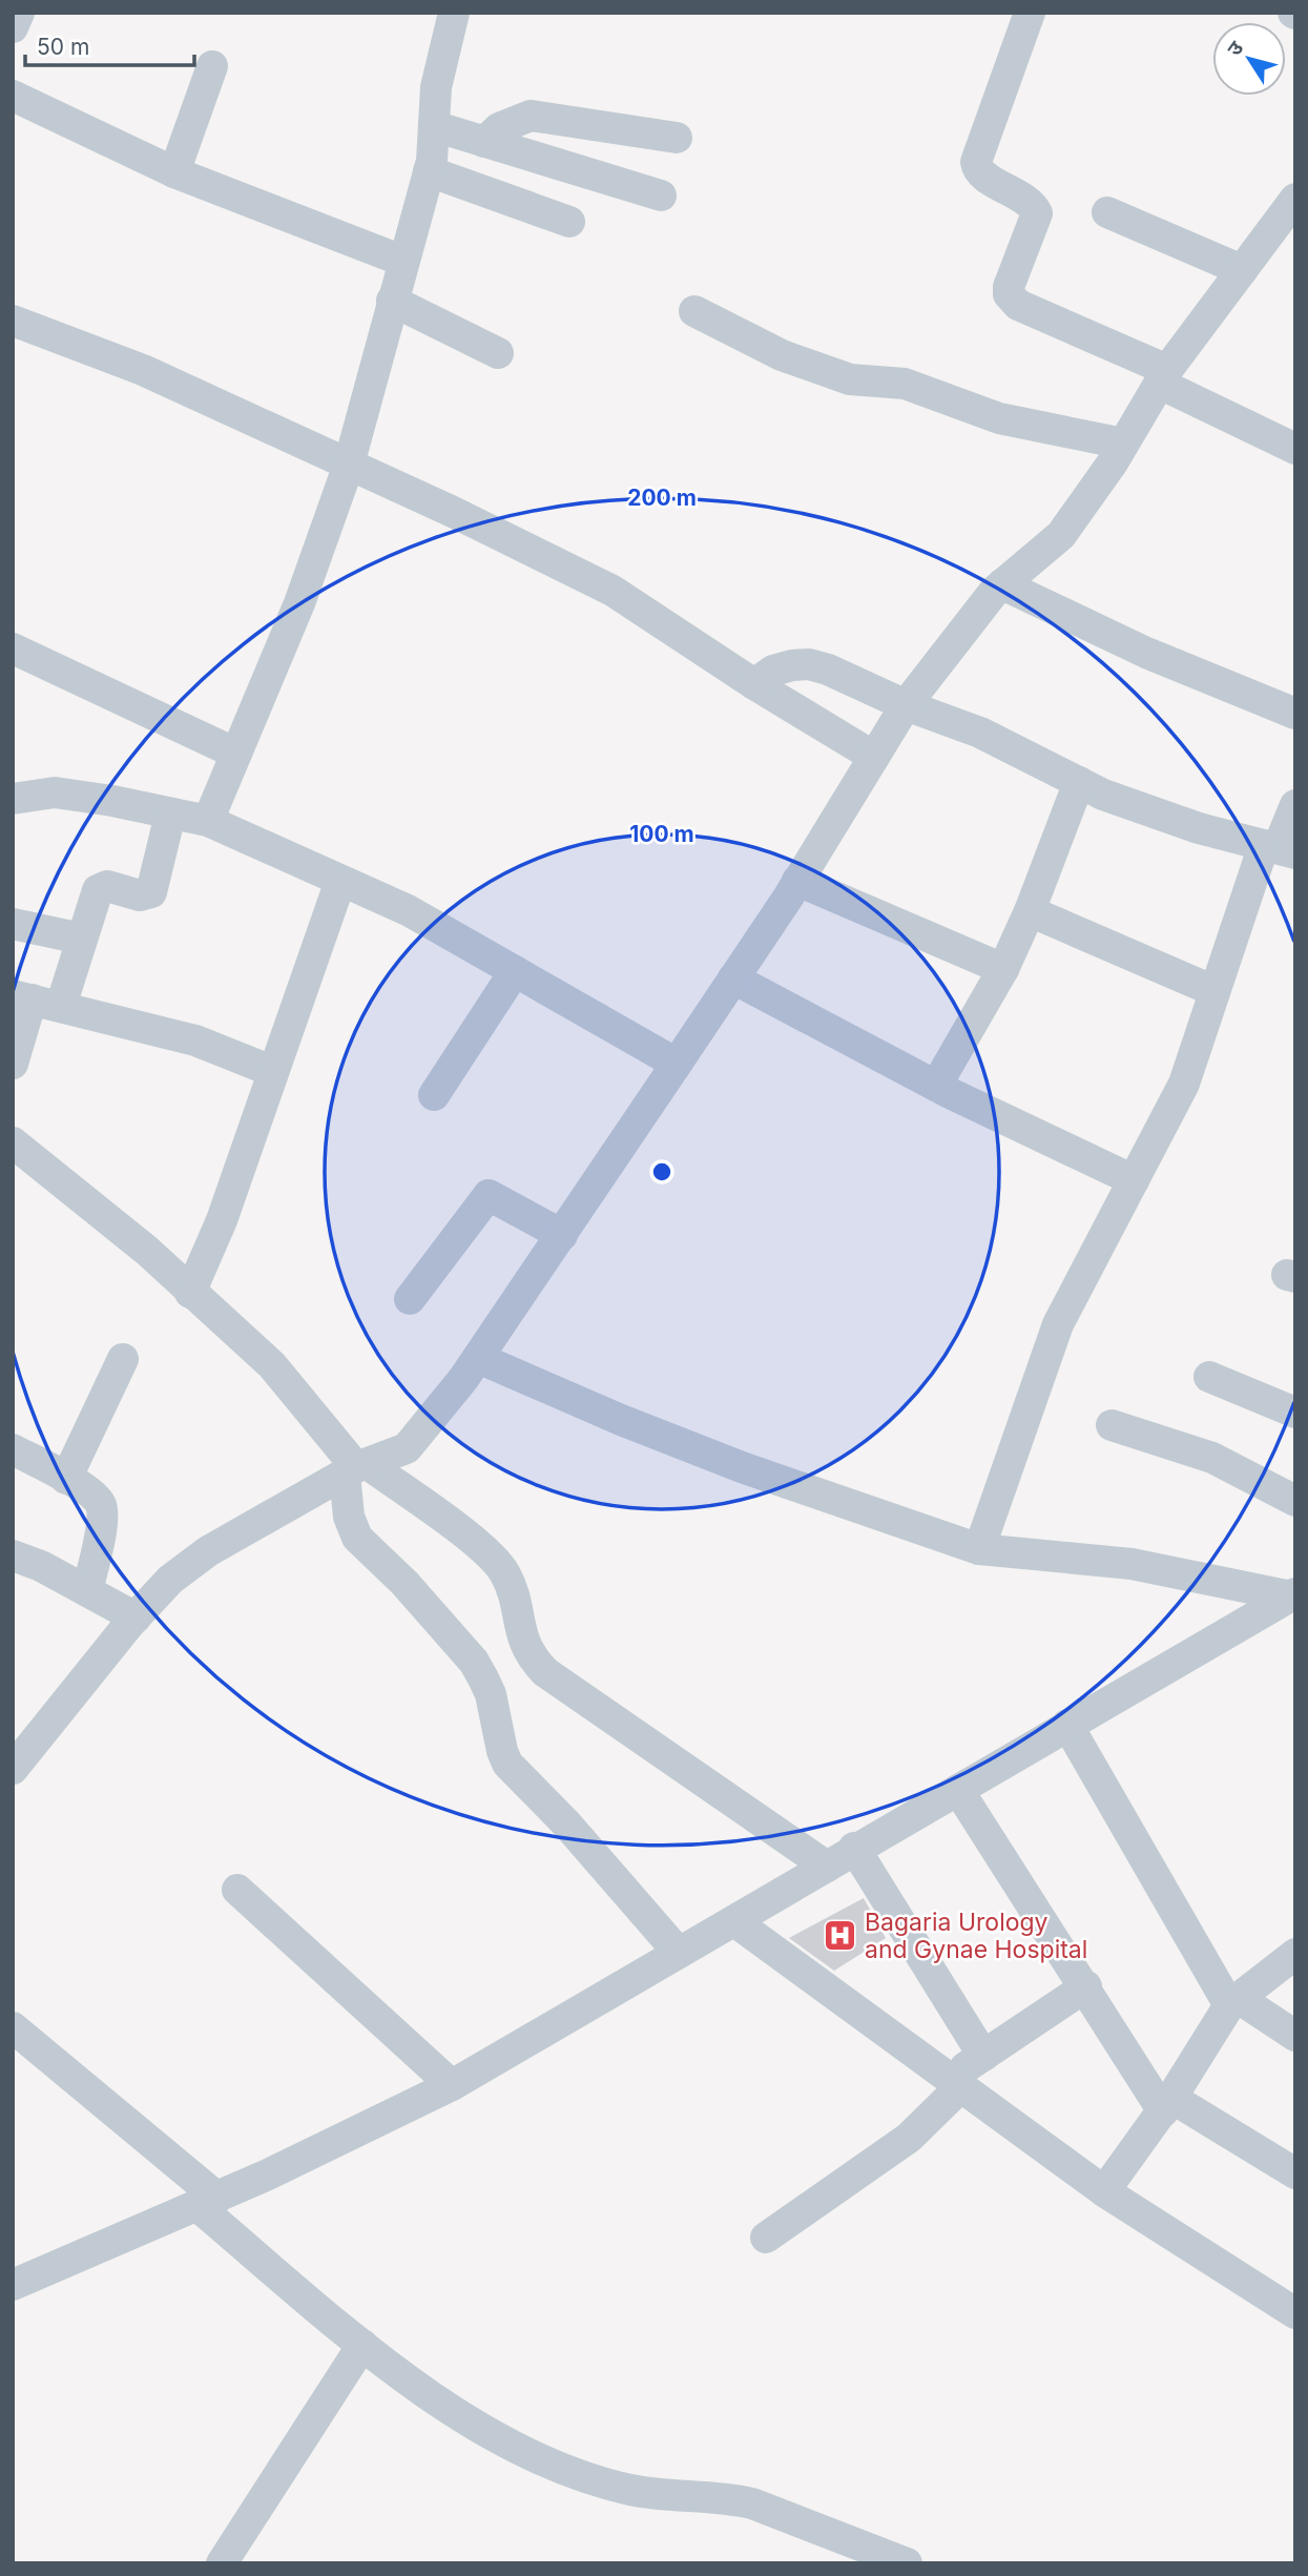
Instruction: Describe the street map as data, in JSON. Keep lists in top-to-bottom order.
{
  "places": {
    "hospital": ["Bagaria Urology and Gynae Hospital"]
  },
  "scale_bar": "50 m",
  "north": "top left",
  "rings": ["200 m", "100 m"]
}
